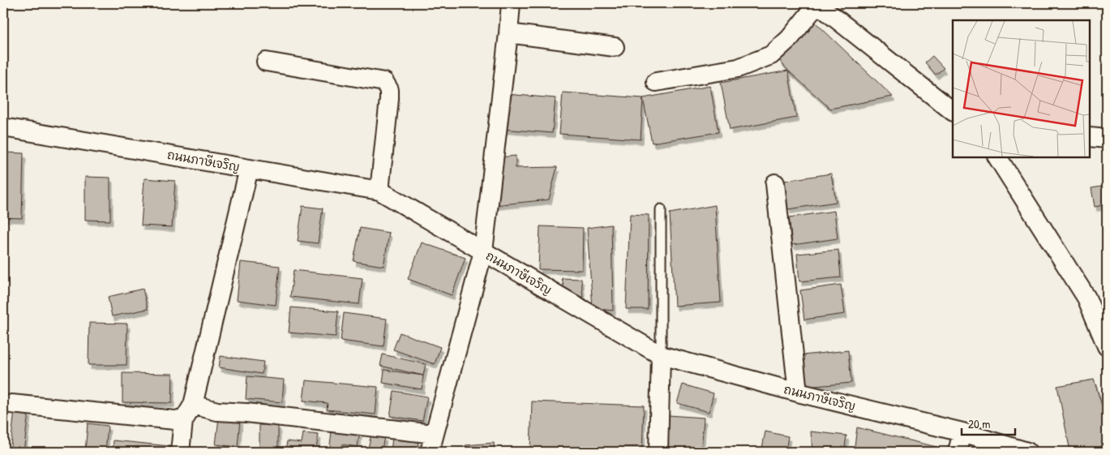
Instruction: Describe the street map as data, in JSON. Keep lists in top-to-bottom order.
{
  "streets": {
    "street": ["ถนนภาษีเจริญ"]
  },
  "scale_bar": "20 m"
}
